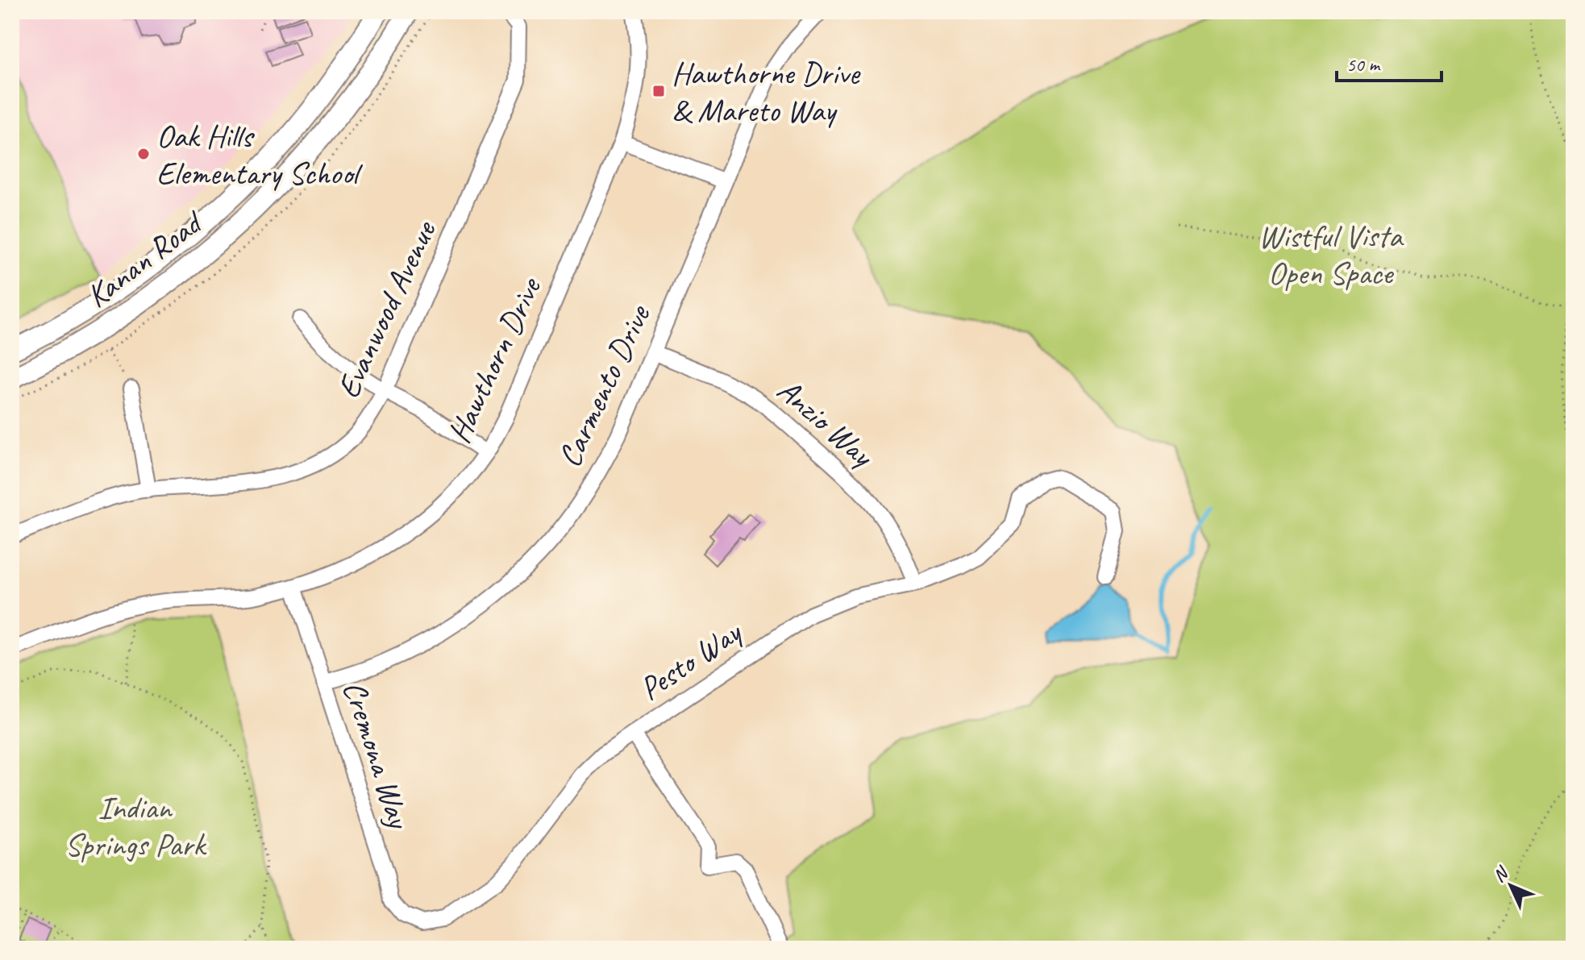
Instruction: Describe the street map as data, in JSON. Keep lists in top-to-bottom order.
{
  "streets": {
    "main road": ["Kanan Road"],
    "street": [
      "Evanwood Avenue",
      "Hawthorn Drive",
      "Carmento Drive",
      "Anzio Way",
      "Pesto Way",
      "Cremona Way"
    ]
  },
  "crossings": [
    ["Hawthorn Drive", "Cremona Way"],
    ["Carmento Drive", "Anzio Way"],
    ["Carmento Drive", "Cremona Way"],
    ["Anzio Way", "Pesto Way"],
    ["Pesto Way", "Cremona Way"]
  ],
  "parks": ["Wistful Vista Open Space", "Indian Springs Park"],
  "places": {
    "transit": ["Hawthorne Drive & Mareto Way"],
    "other": ["Oak Hills Elementary School"]
  },
  "scale_bar": "50 m",
  "north": "top left"
}
